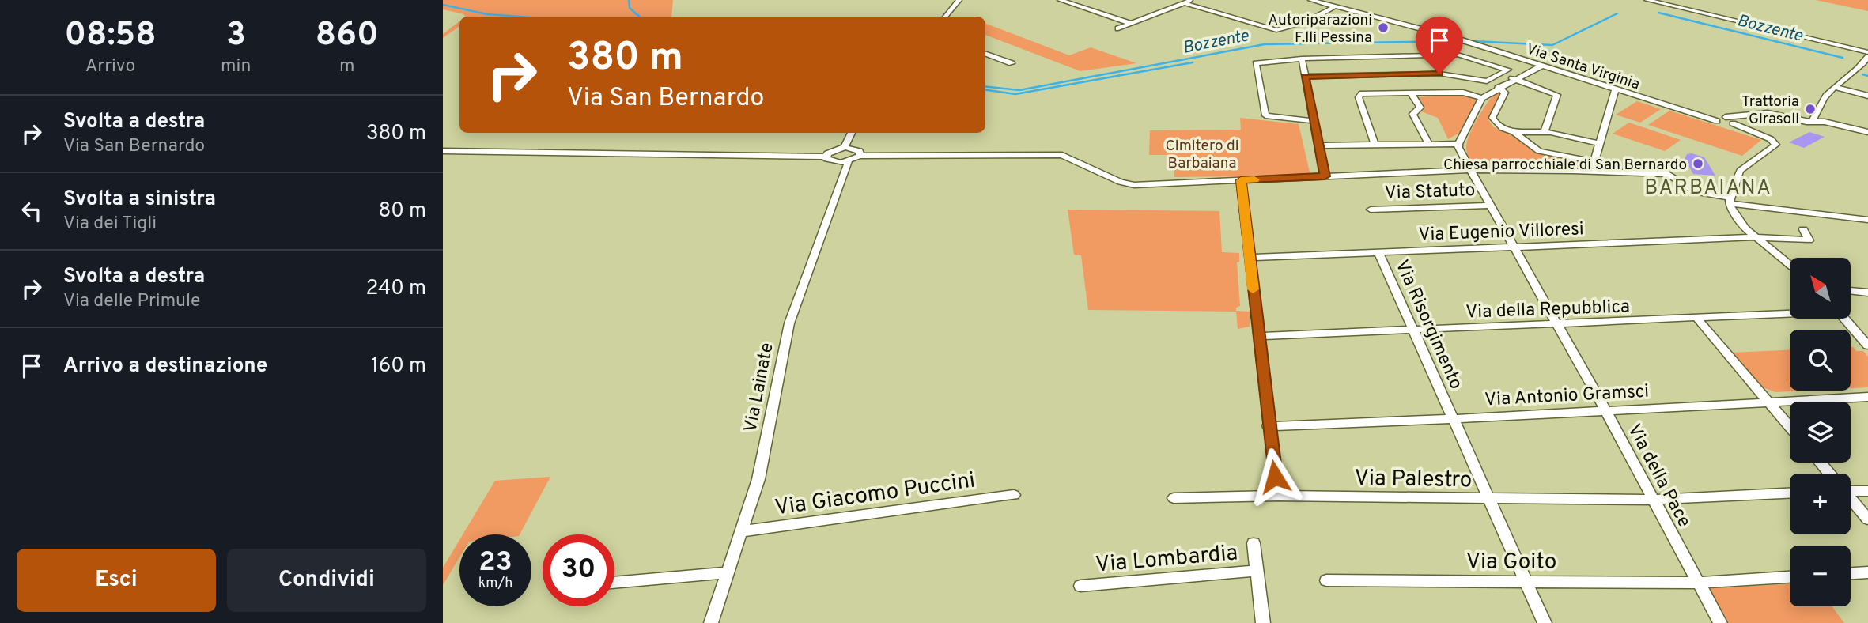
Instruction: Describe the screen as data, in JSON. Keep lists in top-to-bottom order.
{
  "streets": {
    "street": [
      "Via Santa Virginia",
      "Via Statuto",
      "Via Eugenio Villoresi",
      "Via della Repubblica",
      "Via Risorgimento",
      "Via Lainate",
      "Via Antonio Gramsci",
      "Via della Pace",
      "Via Palestro",
      "Via Giacomo Puccini",
      "Via Lombardia",
      "Via Goito"
    ]
  },
  "crossings": [
    ["Via Statuto", "Via della Pace"],
    ["Via Eugenio Villoresi", "Via Risorgimento"],
    ["Via Eugenio Villoresi", "Via della Pace"],
    ["Via della Repubblica", "Via Risorgimento"],
    ["Via della Repubblica", "Via della Pace"],
    ["Via Risorgimento", "Via Antonio Gramsci"],
    ["Via Risorgimento", "Via Palestro"],
    ["Via Risorgimento", "Via Goito"],
    ["Via Lainate", "Via Giacomo Puccini"],
    ["Via Antonio Gramsci", "Via della Pace"],
    ["Via della Pace", "Via Palestro"],
    ["Via della Pace", "Via Goito"]
  ],
  "districts": ["BARBAIANA"],
  "water": ["Bozzente"],
  "parks": ["Cimitero di Barbaiana"],
  "places": ["Autoriparazioni F.lli Pessina", "Trattoria Girasoli", "Chiesa parrocchiale di San Bernardo"],
  "north": "top left",
  "page": {
    "eta": [
      "08:58",
      "Arrivo",
      "3",
      "min",
      "860",
      "m"
    ],
    "turn": ["380 m", "Via San Bernardo"],
    "list": [
      {
        "name": "Svolta a destra",
        "note": "Via San Bernardo",
        "value": "380 m"
      },
      {
        "name": "Svolta a sinistra",
        "note": "Via dei Tigli",
        "value": "80 m"
      },
      {
        "name": "Svolta a destra",
        "note": "Via delle Primule",
        "value": "240 m"
      },
      {
        "name": "Arrivo a destinazione",
        "value": "160 m"
      }
    ],
    "map_buttons": ["+", "−"],
    "speed": "23 km/h",
    "limit": "30",
    "buttons": ["Esci", "Condividi"]
  }
}
